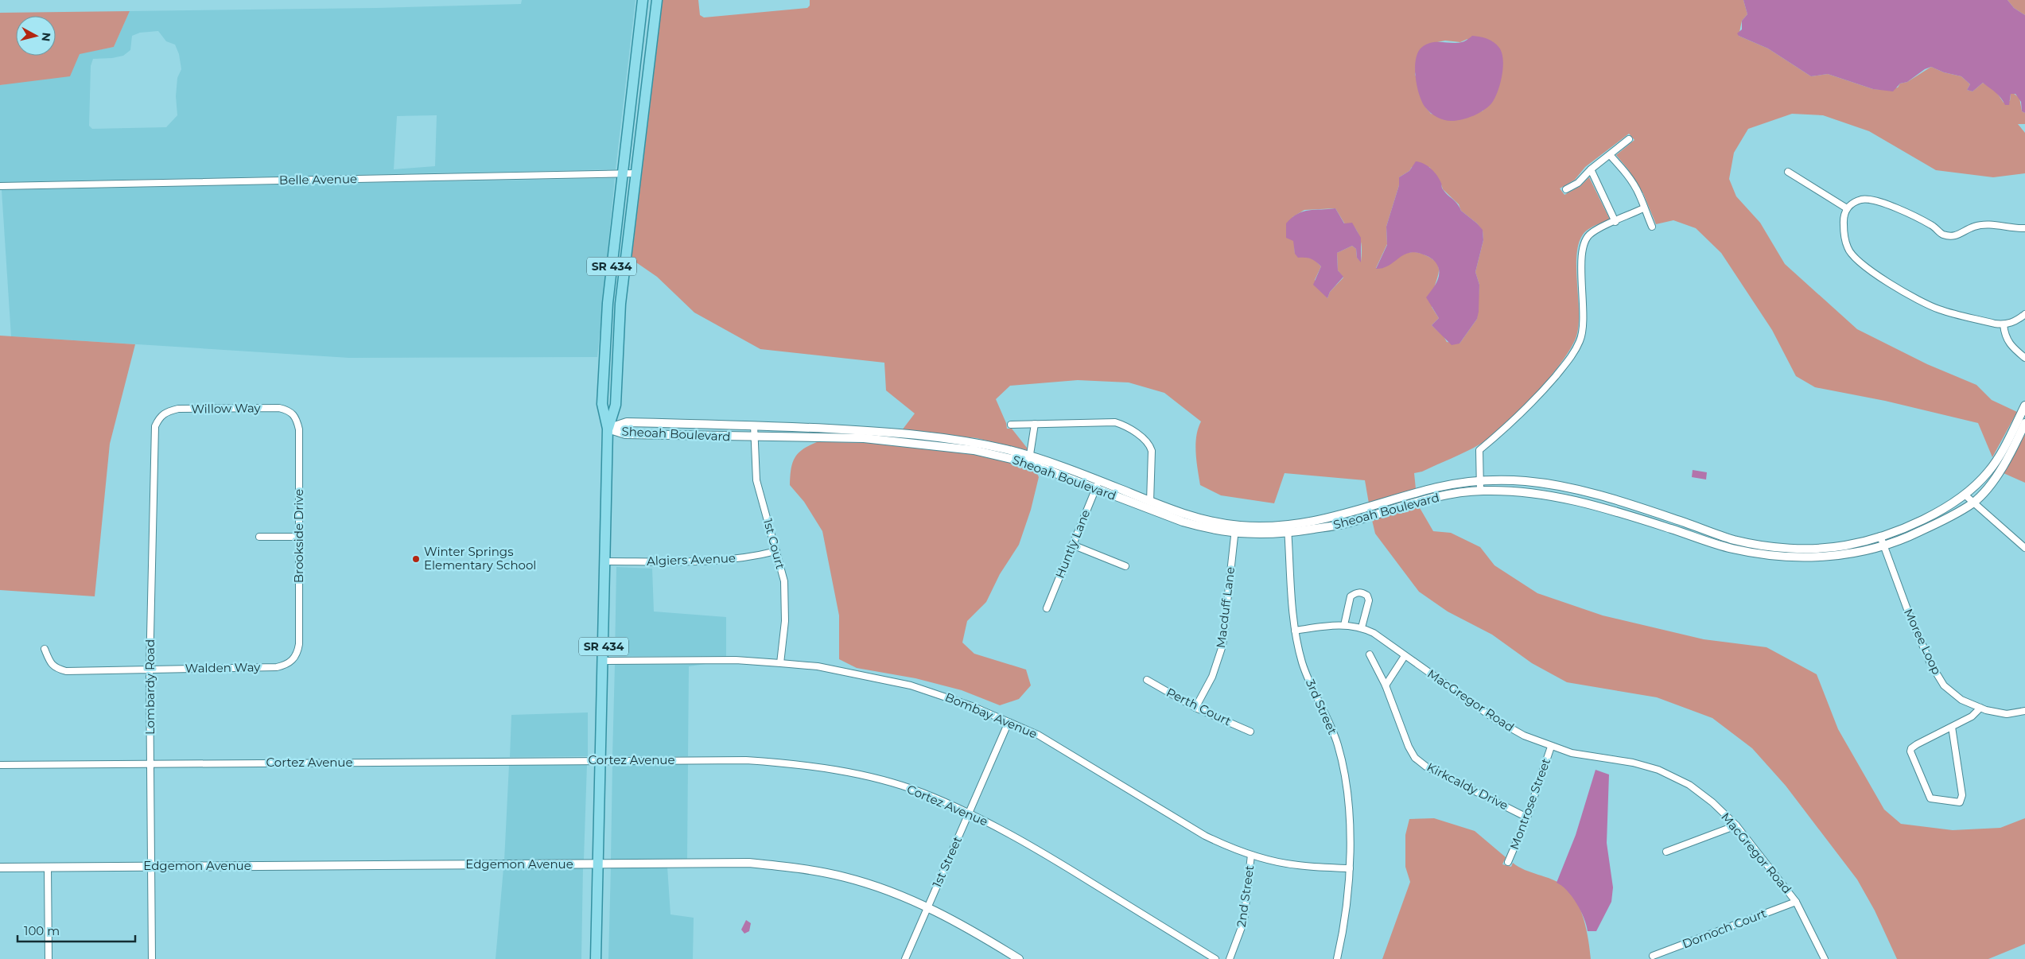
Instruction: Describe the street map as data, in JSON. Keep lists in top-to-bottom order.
{
  "streets": {
    "main road": ["SR 434"],
    "street": [
      "Belle Avenue",
      "Willow Way",
      "Sheoah Boulevard",
      "Brookside Drive",
      "1st Court",
      "Huntly Lane",
      "Algiers Avenue",
      "Macduff Lane",
      "Moree Loop",
      "Walden Way",
      "Lombardy Road",
      "MacGregor Road",
      "Perth Court",
      "3rd Street",
      "Bombay Avenue",
      "Cortez Avenue",
      "Kirkcaldy Drive",
      "Montrose Street",
      "1st Street",
      "Edgemon Avenue",
      "2nd Street",
      "Dornoch Court"
    ]
  },
  "crossings": [
    ["Belle Avenue", "SR 434"],
    ["SR 434", "Sheoah Boulevard"],
    ["SR 434", "Algiers Avenue"],
    ["SR 434", "Bombay Avenue"],
    ["SR 434", "Cortez Avenue"],
    ["SR 434", "Edgemon Avenue"],
    ["Willow Way", "Brookside Drive"],
    ["Willow Way", "Lombardy Road"],
    ["Sheoah Boulevard", "1st Court"],
    ["Sheoah Boulevard", "Huntly Lane"],
    ["Sheoah Boulevard", "Macduff Lane"],
    ["Sheoah Boulevard", "Moree Loop"],
    ["Sheoah Boulevard", "3rd Street"],
    ["Brookside Drive", "Walden Way"],
    ["1st Court", "Algiers Avenue"],
    ["1st Court", "Bombay Avenue"],
    ["Macduff Lane", "Perth Court"],
    ["Walden Way", "Lombardy Road"],
    ["Lombardy Road", "Cortez Avenue"],
    ["Lombardy Road", "Edgemon Avenue"],
    ["MacGregor Road", "3rd Street"],
    ["MacGregor Road", "Montrose Street"],
    ["MacGregor Road", "Dornoch Court"],
    ["3rd Street", "Bombay Avenue"],
    ["Bombay Avenue", "1st Street"],
    ["Bombay Avenue", "2nd Street"],
    ["Cortez Avenue", "1st Street"],
    ["Kirkcaldy Drive", "Montrose Street"],
    ["1st Street", "Edgemon Avenue"]
  ],
  "places": ["Winter Springs Elementary School"],
  "scale_bar": "100 m",
  "north": "right"
}
